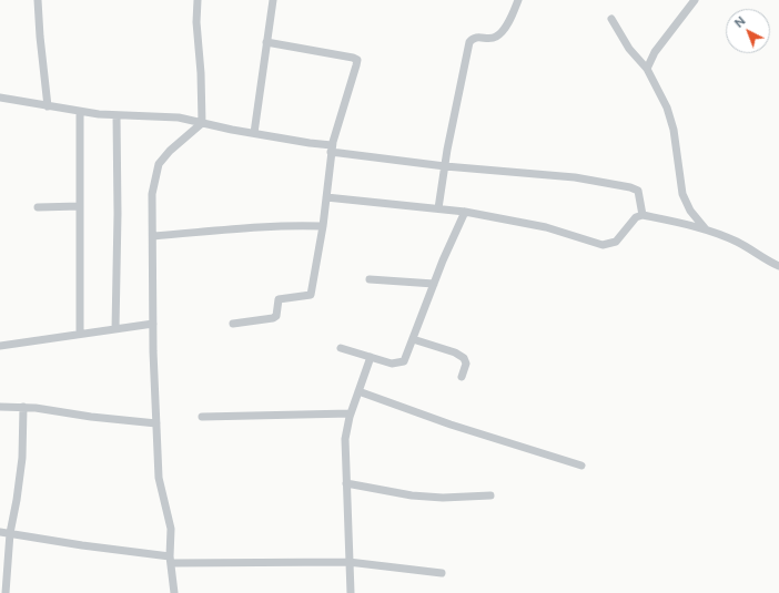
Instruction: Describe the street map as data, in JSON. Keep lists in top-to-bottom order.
{
  "north": "top left"
}
